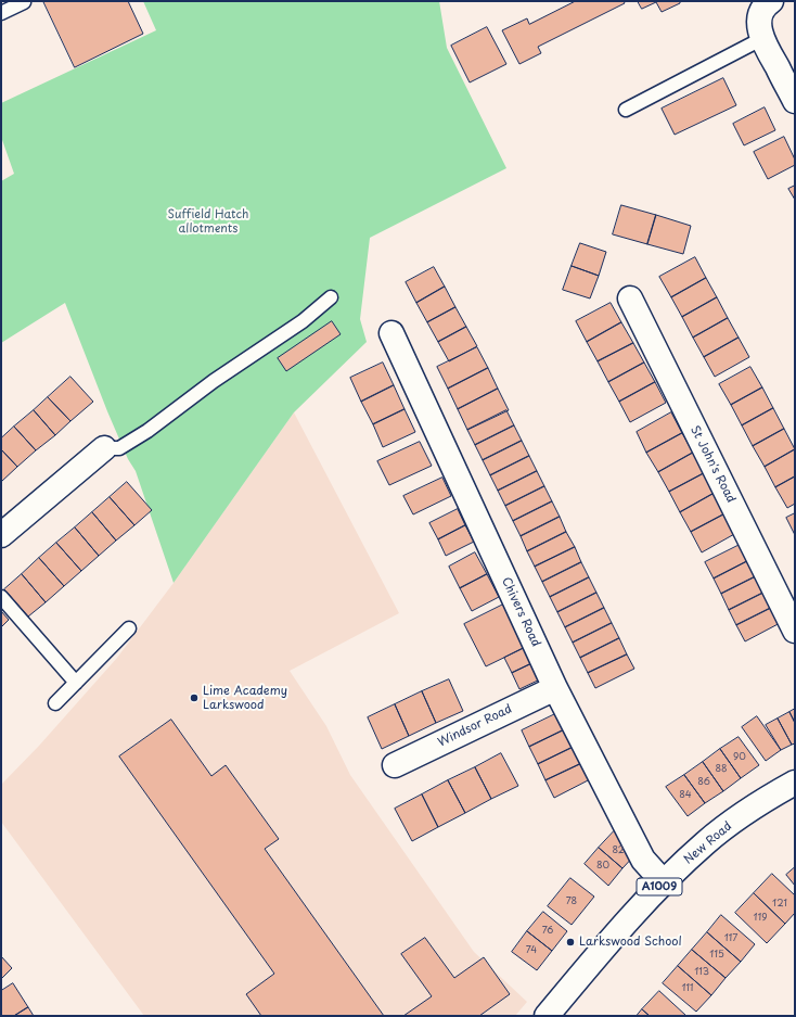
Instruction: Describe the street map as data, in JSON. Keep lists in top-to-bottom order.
{
  "streets": {
    "street": [
      "St John's Road",
      "Chivers Road",
      "Windsor Road",
      "New Road",
      "A1009"
    ]
  },
  "crossings": [
    ["Chivers Road", "Windsor Road"],
    ["Chivers Road", "New Road"]
  ],
  "parks": ["Suffield Hatch allotments"],
  "places": ["Lime Academy Larkswood", "Larkswood School"],
  "house_numbers": [
    "90",
    "88",
    "86",
    "84",
    "82",
    "80",
    "78",
    "121",
    "119",
    "76",
    "117",
    "74",
    "115",
    "113",
    "111"
  ]
}
